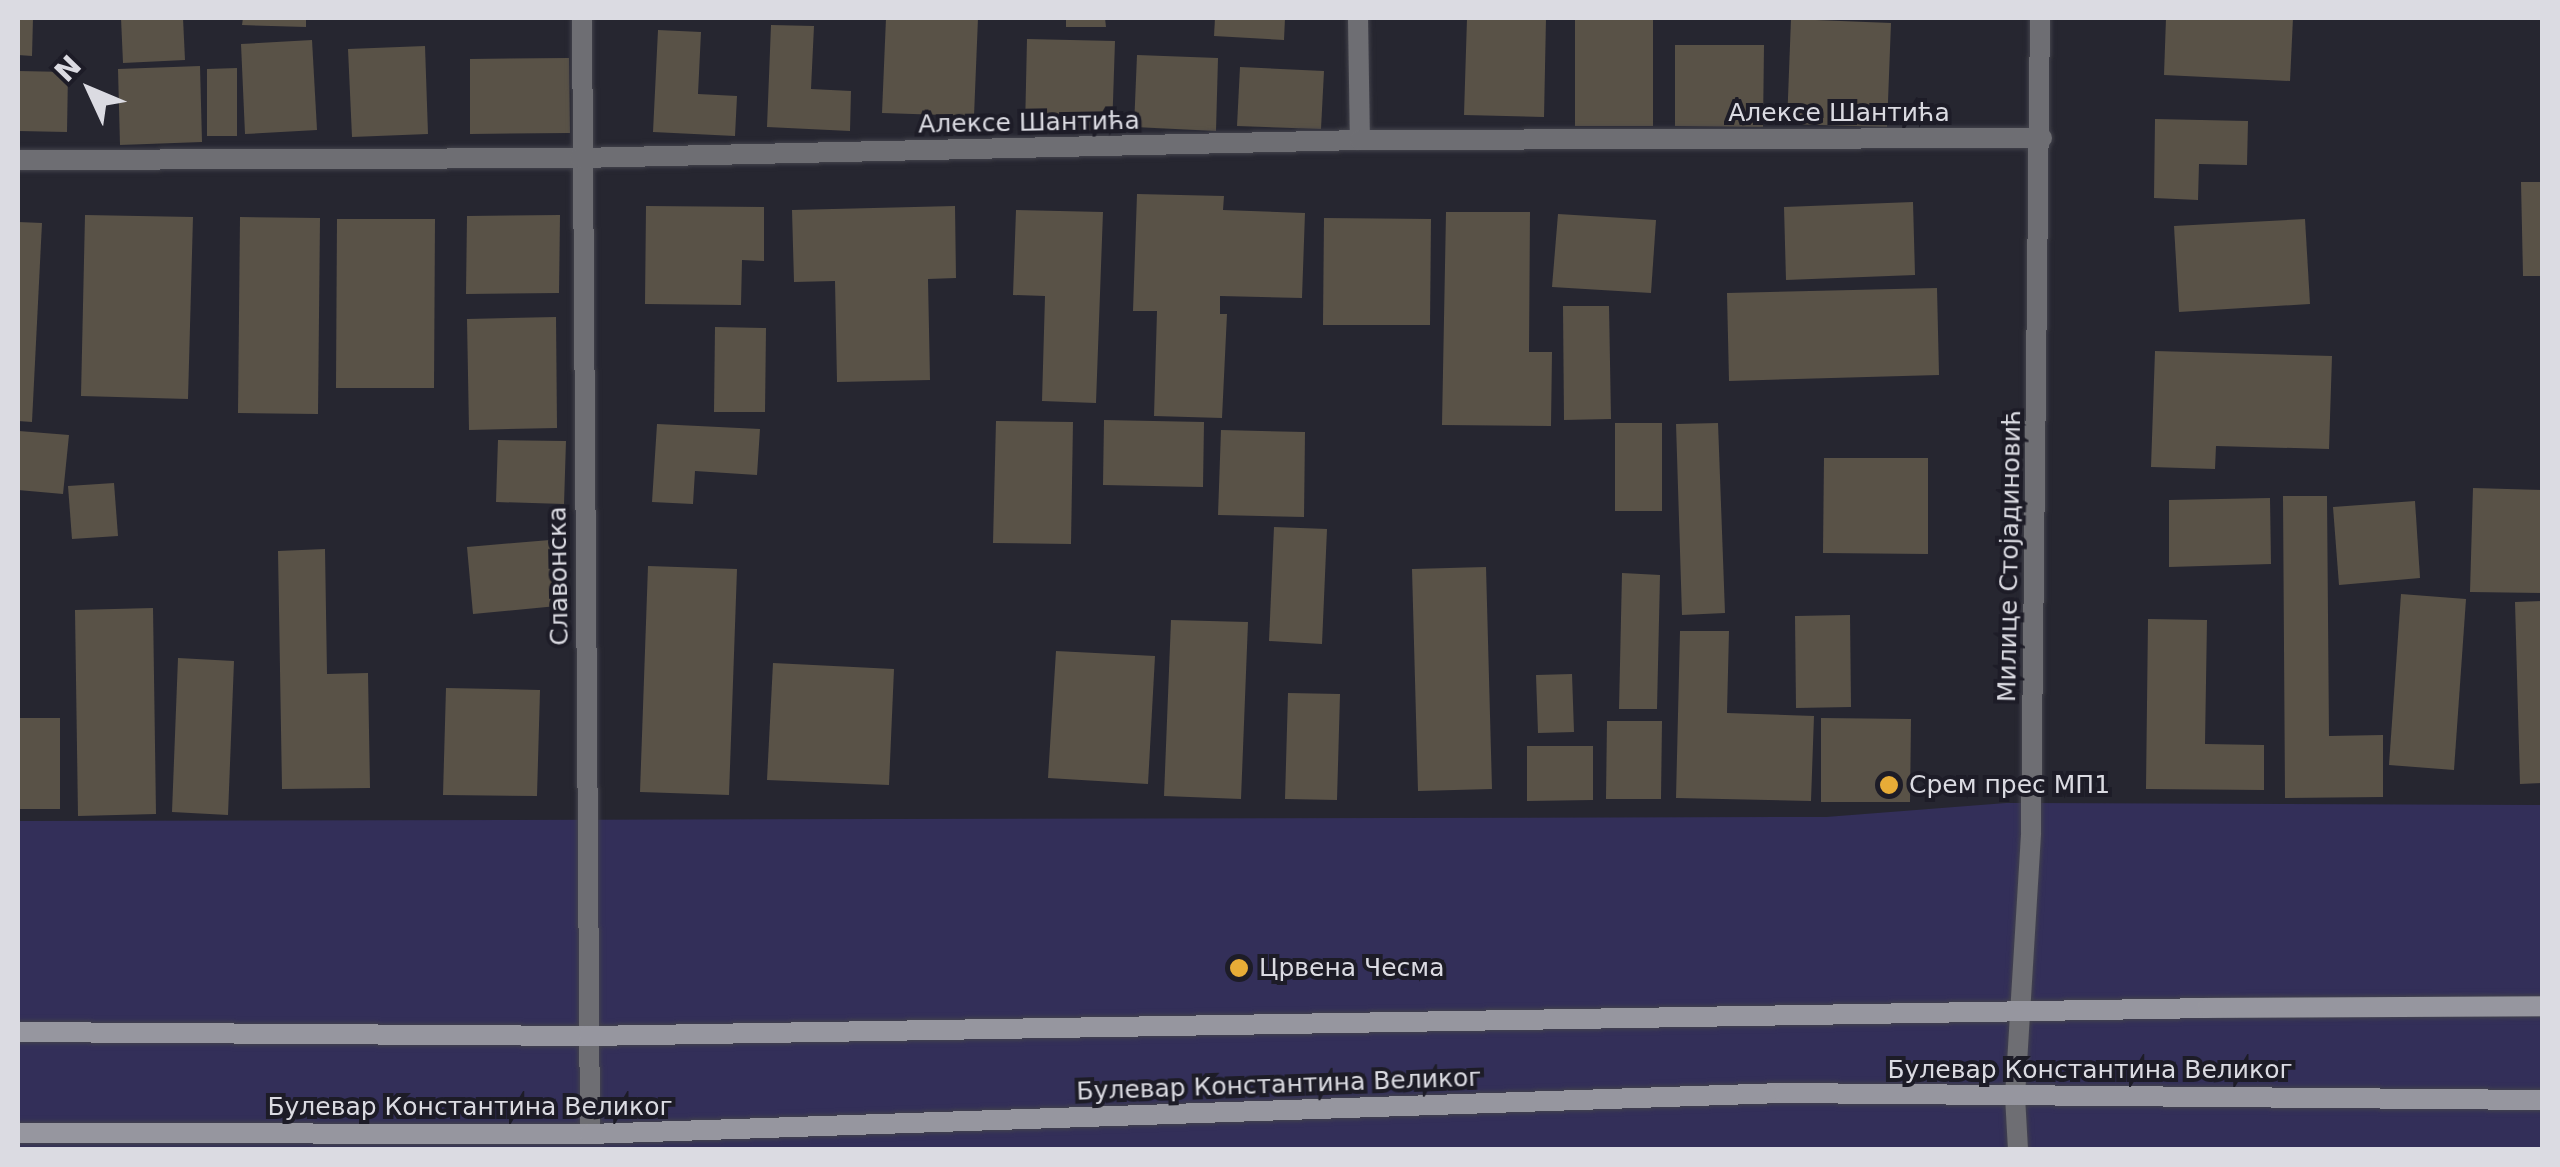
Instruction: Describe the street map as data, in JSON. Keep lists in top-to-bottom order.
{
  "streets": {
    "main road": ["Булевар Константина Великог"],
    "street": ["Алексе Шантића", "Милице Стојадиновић", "Славонска"]
  },
  "crossings": [
    ["Алексе Шантића", "Милице Стојадиновић"],
    ["Алексе Шантића", "Славонска"],
    ["Милице Стојадиновић", "Булевар Константина Великог"],
    ["Славонска", "Булевар Константина Великог"]
  ],
  "places": ["Срем прес МП1", "Црвена Чесма"],
  "north": "top left"
}
